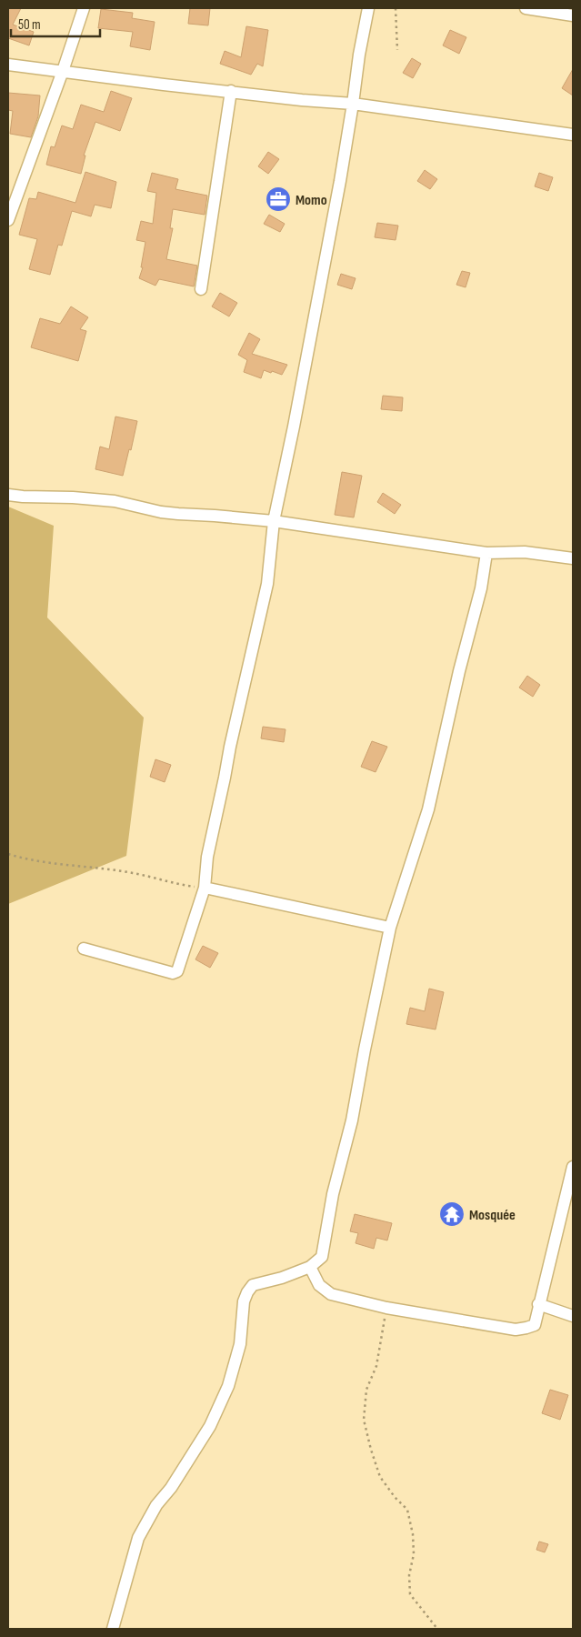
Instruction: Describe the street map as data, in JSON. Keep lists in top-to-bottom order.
{
  "places": {
    "office": ["Momo"],
    "temple": ["Mosquée"]
  },
  "scale_bar": "50 m"
}
